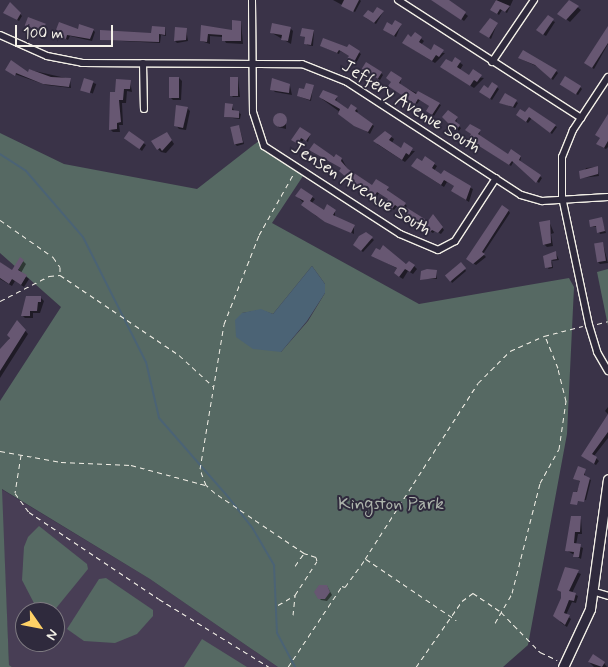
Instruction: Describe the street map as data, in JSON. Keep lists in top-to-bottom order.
{
  "streets": {
    "street": ["Jeffery Avenue South", "Jensen Avenue South"]
  },
  "crossings": [
    ["Jeffery Avenue South", "Jensen Avenue South"]
  ],
  "parks": ["Kingston Park"],
  "scale_bar": "100 m",
  "north": "bottom right"
}
